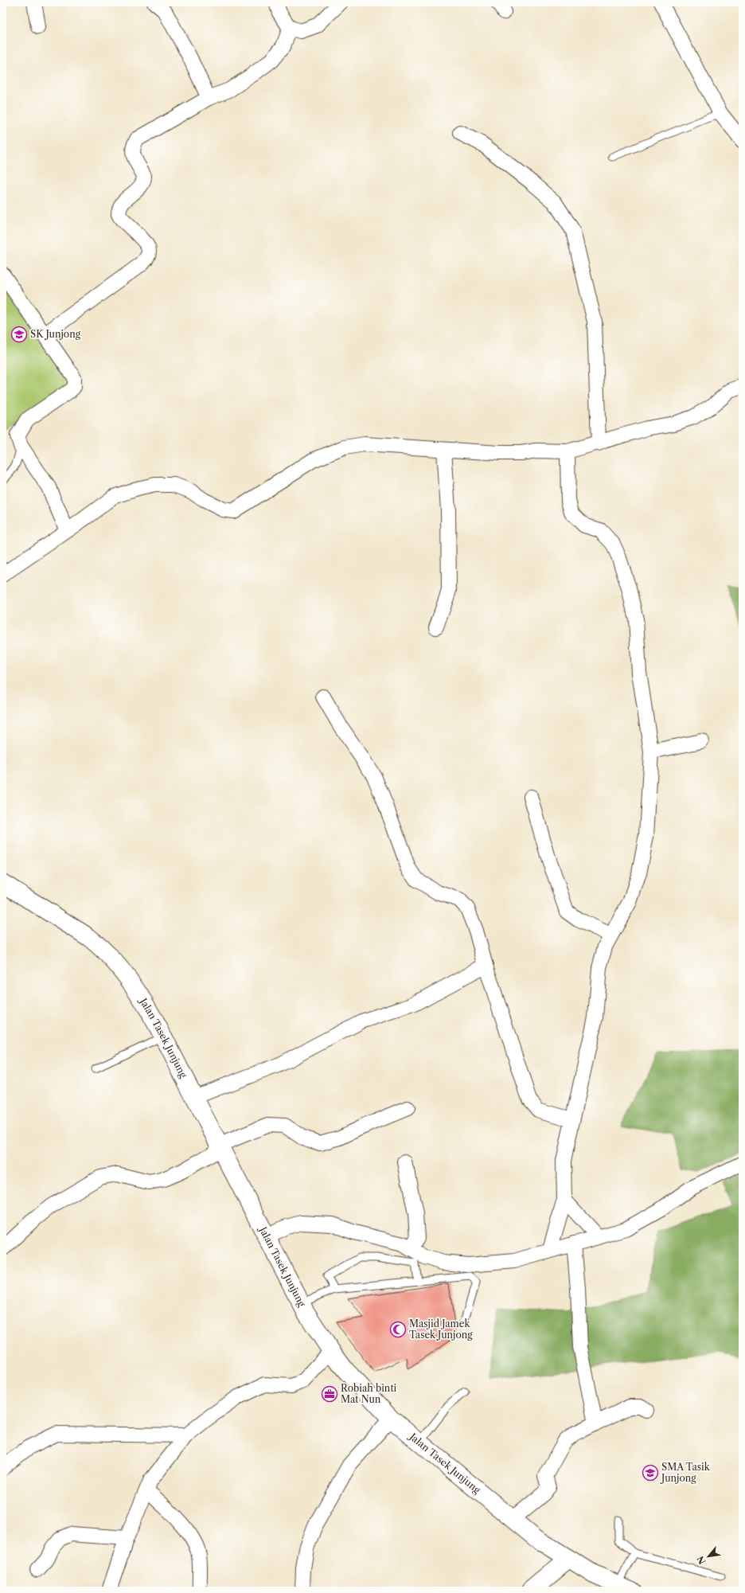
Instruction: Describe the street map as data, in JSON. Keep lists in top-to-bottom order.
{
  "streets": {
    "main road": ["Jalan Tasek Junjung"]
  },
  "places": {
    "school or university": ["SK Junjong", "SMA Tasik Junjong"],
    "mosque": ["Masjid Jamek Tasek Junjong"],
    "office": ["Robiah binti Mat Nun"]
  },
  "north": "bottom left"
}
